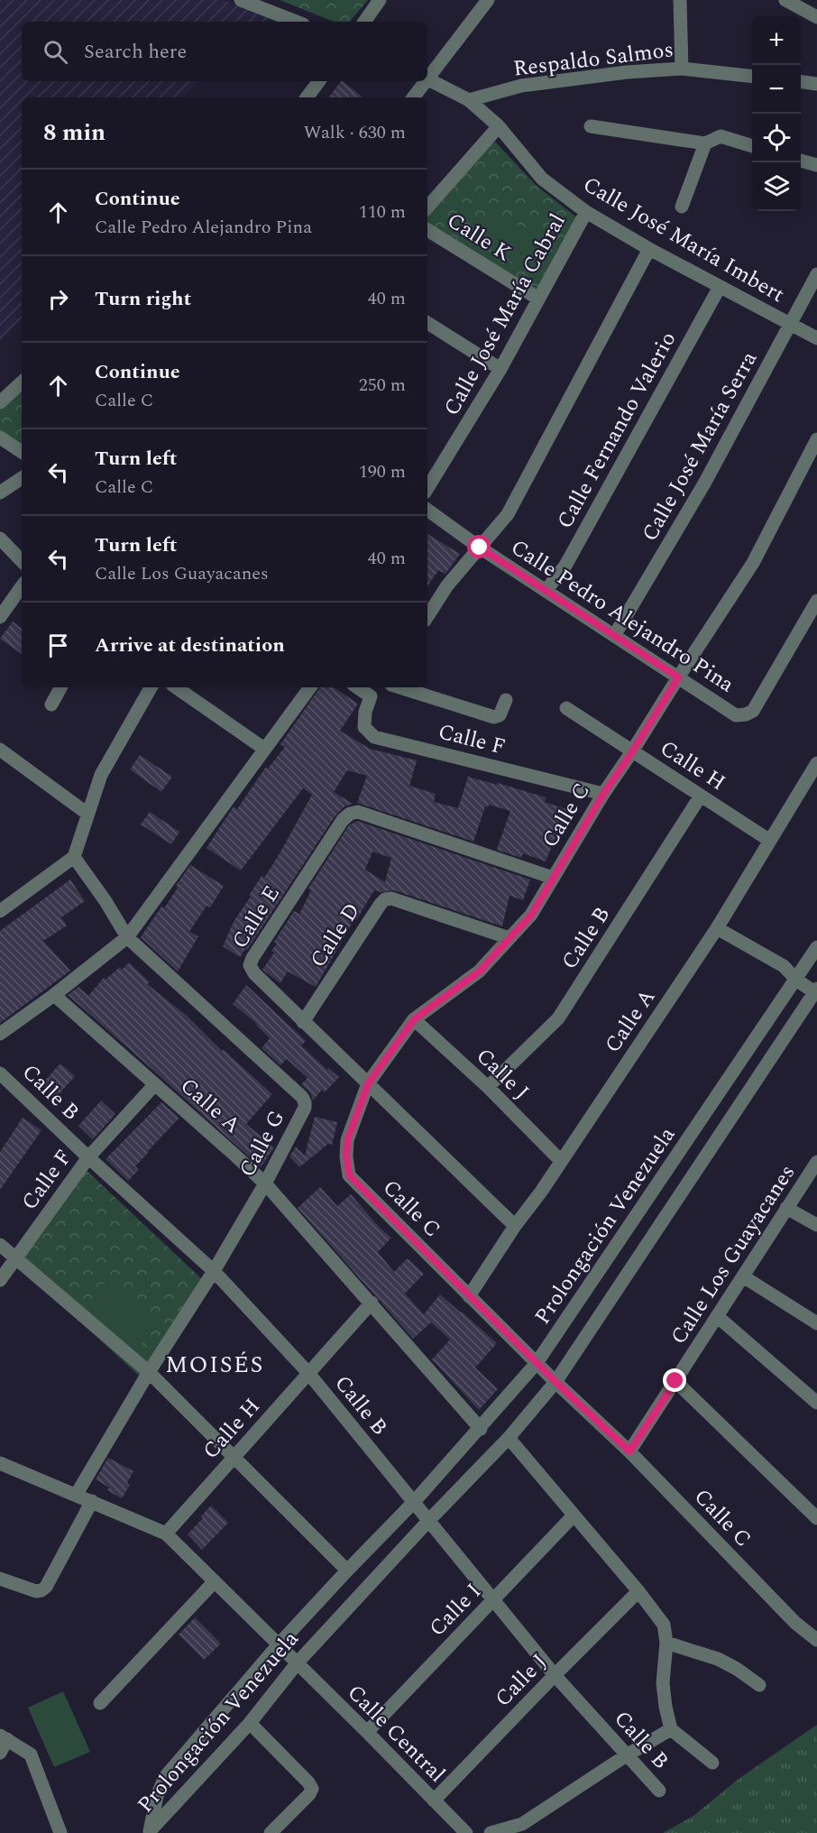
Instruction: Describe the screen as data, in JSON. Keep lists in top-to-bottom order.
{
  "streets": {
    "street": [
      "Respaldo Salmos",
      "Calle K",
      "Calle José María Imbert",
      "Calle José María Cabral",
      "Calle Fernando Valerio",
      "Calle José María Serra",
      "Calle Pedro Alejandro Pina",
      "Calle F",
      "Calle H",
      "Calle C",
      "Calle E",
      "Calle D",
      "Calle B",
      "Calle A",
      "Calle J",
      "Calle G",
      "Prolongación Venezuela",
      "Calle Los Guayacanes",
      "Calle I",
      "Calle Central"
    ]
  },
  "crossings": [
    ["Respaldo Salmos", "Calle José María Imbert"],
    ["Calle K", "Calle José María Cabral"],
    ["Calle José María Imbert", "Calle José María Cabral"],
    ["Calle José María Imbert", "Calle Fernando Valerio"],
    ["Calle José María Imbert", "Calle José María Serra"],
    ["Calle Fernando Valerio", "Calle Pedro Alejandro Pina"],
    ["Calle José María Serra", "Calle Pedro Alejandro Pina"],
    ["Calle Pedro Alejandro Pina", "Calle C"],
    ["Calle F", "Calle C"],
    ["Calle F", "Calle B"],
    ["Calle F", "Calle A"],
    ["Calle H", "Calle C"],
    ["Calle H", "Calle B"],
    ["Calle H", "Calle A"],
    ["Calle H", "Calle Central"],
    ["Calle C", "Calle E"],
    ["Calle C", "Calle D"],
    ["Calle C", "Calle A"],
    ["Calle C", "Calle J"],
    ["Calle C", "Prolongación Venezuela"],
    ["Calle C", "Calle Los Guayacanes"],
    ["Calle E", "Calle D"],
    ["Calle E", "Calle A"],
    ["Calle B", "Calle J"],
    ["Calle B", "Calle G"],
    ["Calle B", "Prolongación Venezuela"],
    ["Calle B", "Calle I"],
    ["Calle A", "Calle J"],
    ["Calle A", "Calle G"],
    ["Calle A", "Prolongación Venezuela"],
    ["Calle J", "Calle Central"],
    ["Prolongación Venezuela", "Calle Central"],
    ["Calle I", "Calle Central"]
  ],
  "districts": ["MOISÉS"],
  "page": {
    "map_buttons": ["+", "−"],
    "search": "Search here",
    "heading": ["8 min", "Walk · 630 m"],
    "list": [
      ["Continue", "Calle Pedro Alejandro Pina", "110 m"],
      ["Turn right", "40 m"],
      ["Continue", "Calle C", "250 m"],
      ["Turn left", "Calle C", "190 m"],
      ["Turn left", "Calle Los Guayacanes", "40 m"],
      "Arrive at destination"
    ]
  }
}
